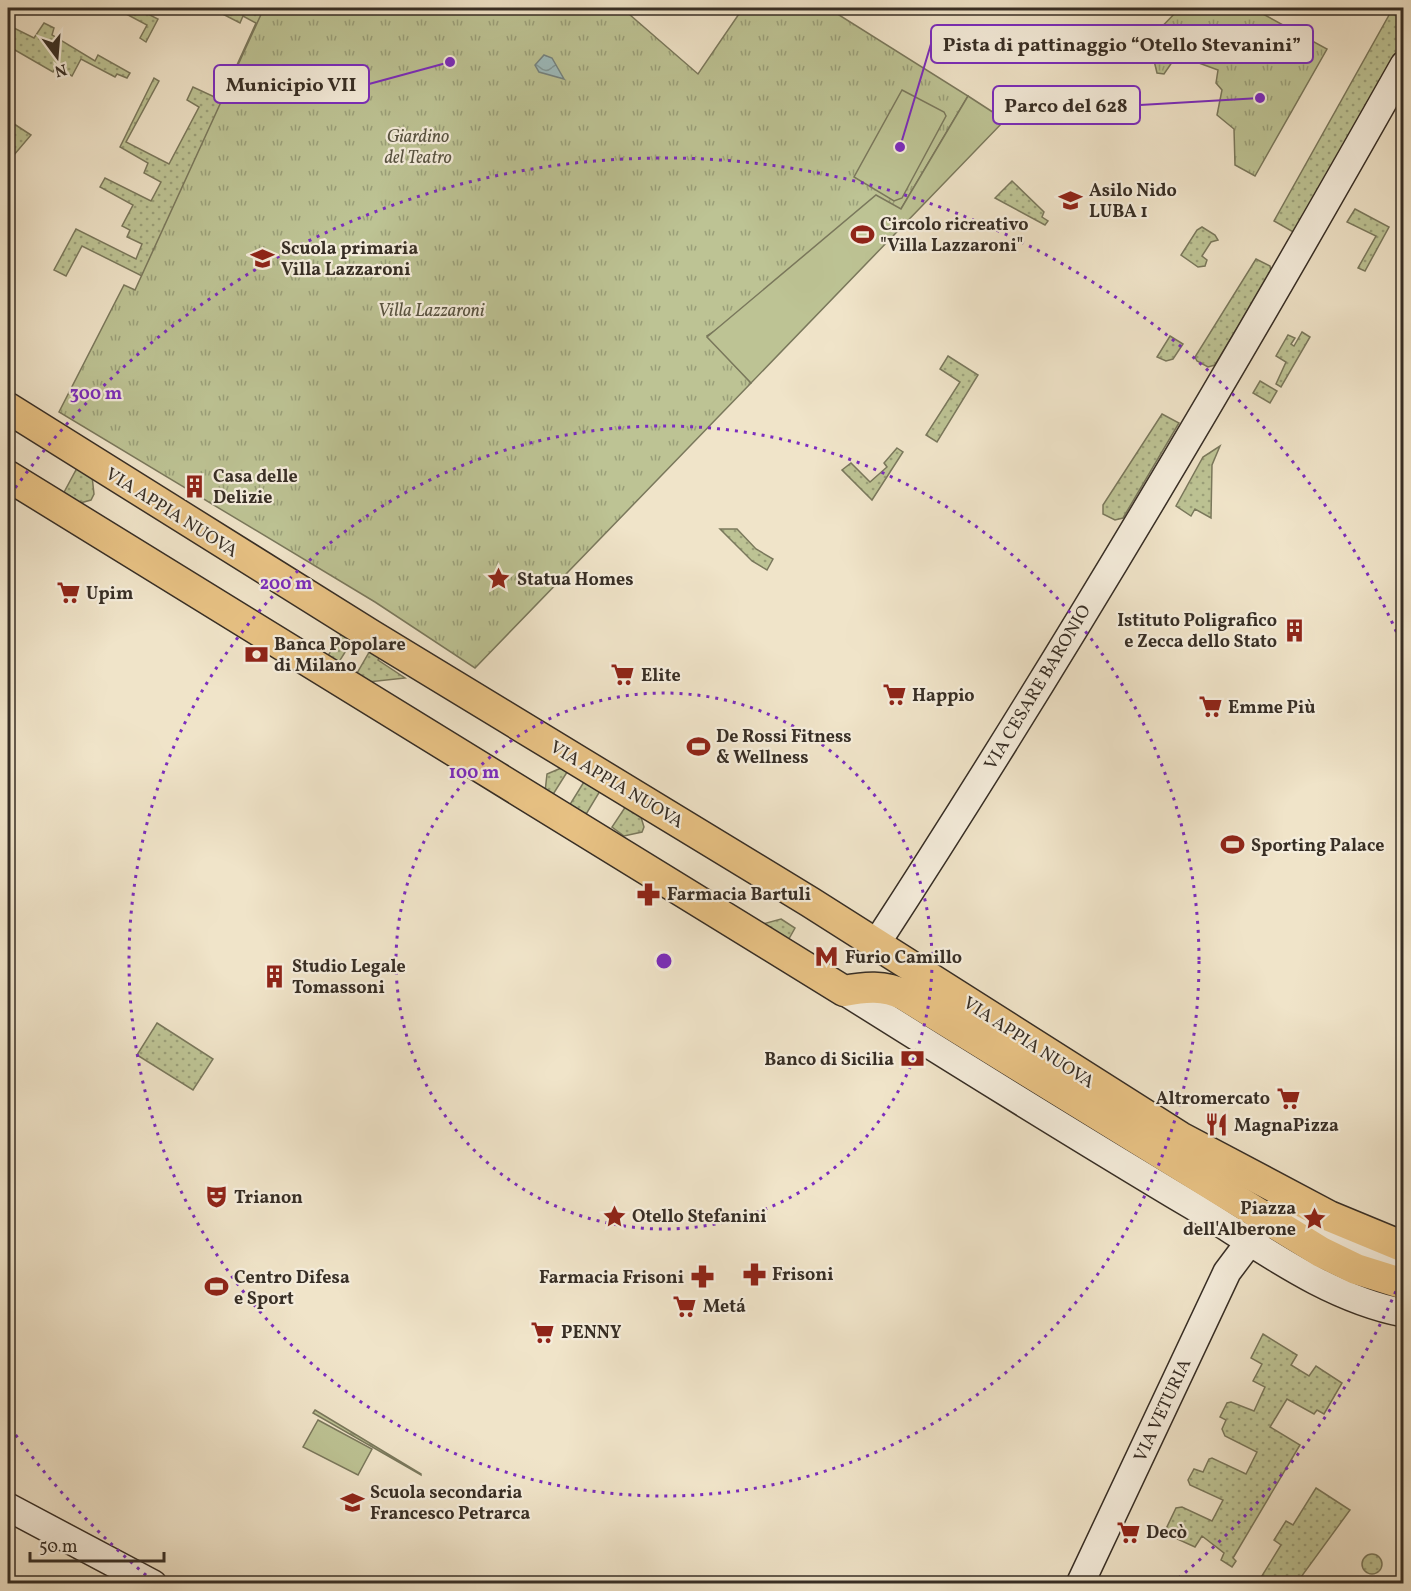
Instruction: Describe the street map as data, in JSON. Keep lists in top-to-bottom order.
{
  "streets": {
    "main road": ["VIA APPIA NUOVA"],
    "street": ["VIA CESARE BARONIO", "VIA VETURIA"]
  },
  "crossings": [
    ["VIA APPIA NUOVA", "VIA CESARE BARONIO"],
    ["VIA APPIA NUOVA", "VIA VETURIA"]
  ],
  "parks": ["Giardino del Teatro", "Villa Lazzaroni"],
  "places": {
    "other": ["Municipio VII", "Parco del 628", "Pista di pattinaggio “Otello Stevanini”"],
    "school or university": ["Asilo Nido LUBA 1", "Scuola primaria Villa Lazzaroni", "Scuola secondaria Francesco Petrarca"],
    "sports": [
      "Circolo ricreativo \"Villa Lazzaroni\"",
      "De Rossi Fitness & Wellness",
      "Sporting Palace",
      "Centro Difesa e Sport"
    ],
    "building": ["Casa delle Delizie", "Istituto Poligrafico e Zecca dello Stato", "Studio Legale Tomassoni"],
    "place": ["Statua Homes", "Otello Stefanini", "Piazza dell'Alberone"],
    "supermarket": [
      "Upim",
      "Elite",
      "Happio",
      "Emme Più",
      "Altromercato",
      "Metá",
      "PENNY",
      "Decò"
    ],
    "bank": ["Banca Popolare di Milano", "Banco di Sicilia"],
    "pharmacy": ["Farmacia Bartuli", "Frisoni", "Farmacia Frisoni"],
    "metro station": ["Furio Camillo"],
    "restaurant": ["MagnaPizza"],
    "theatre": ["Trianon"]
  },
  "scale_bar": "50 m",
  "north": "bottom",
  "rings": ["300 m", "200 m", "100 m"]
}
